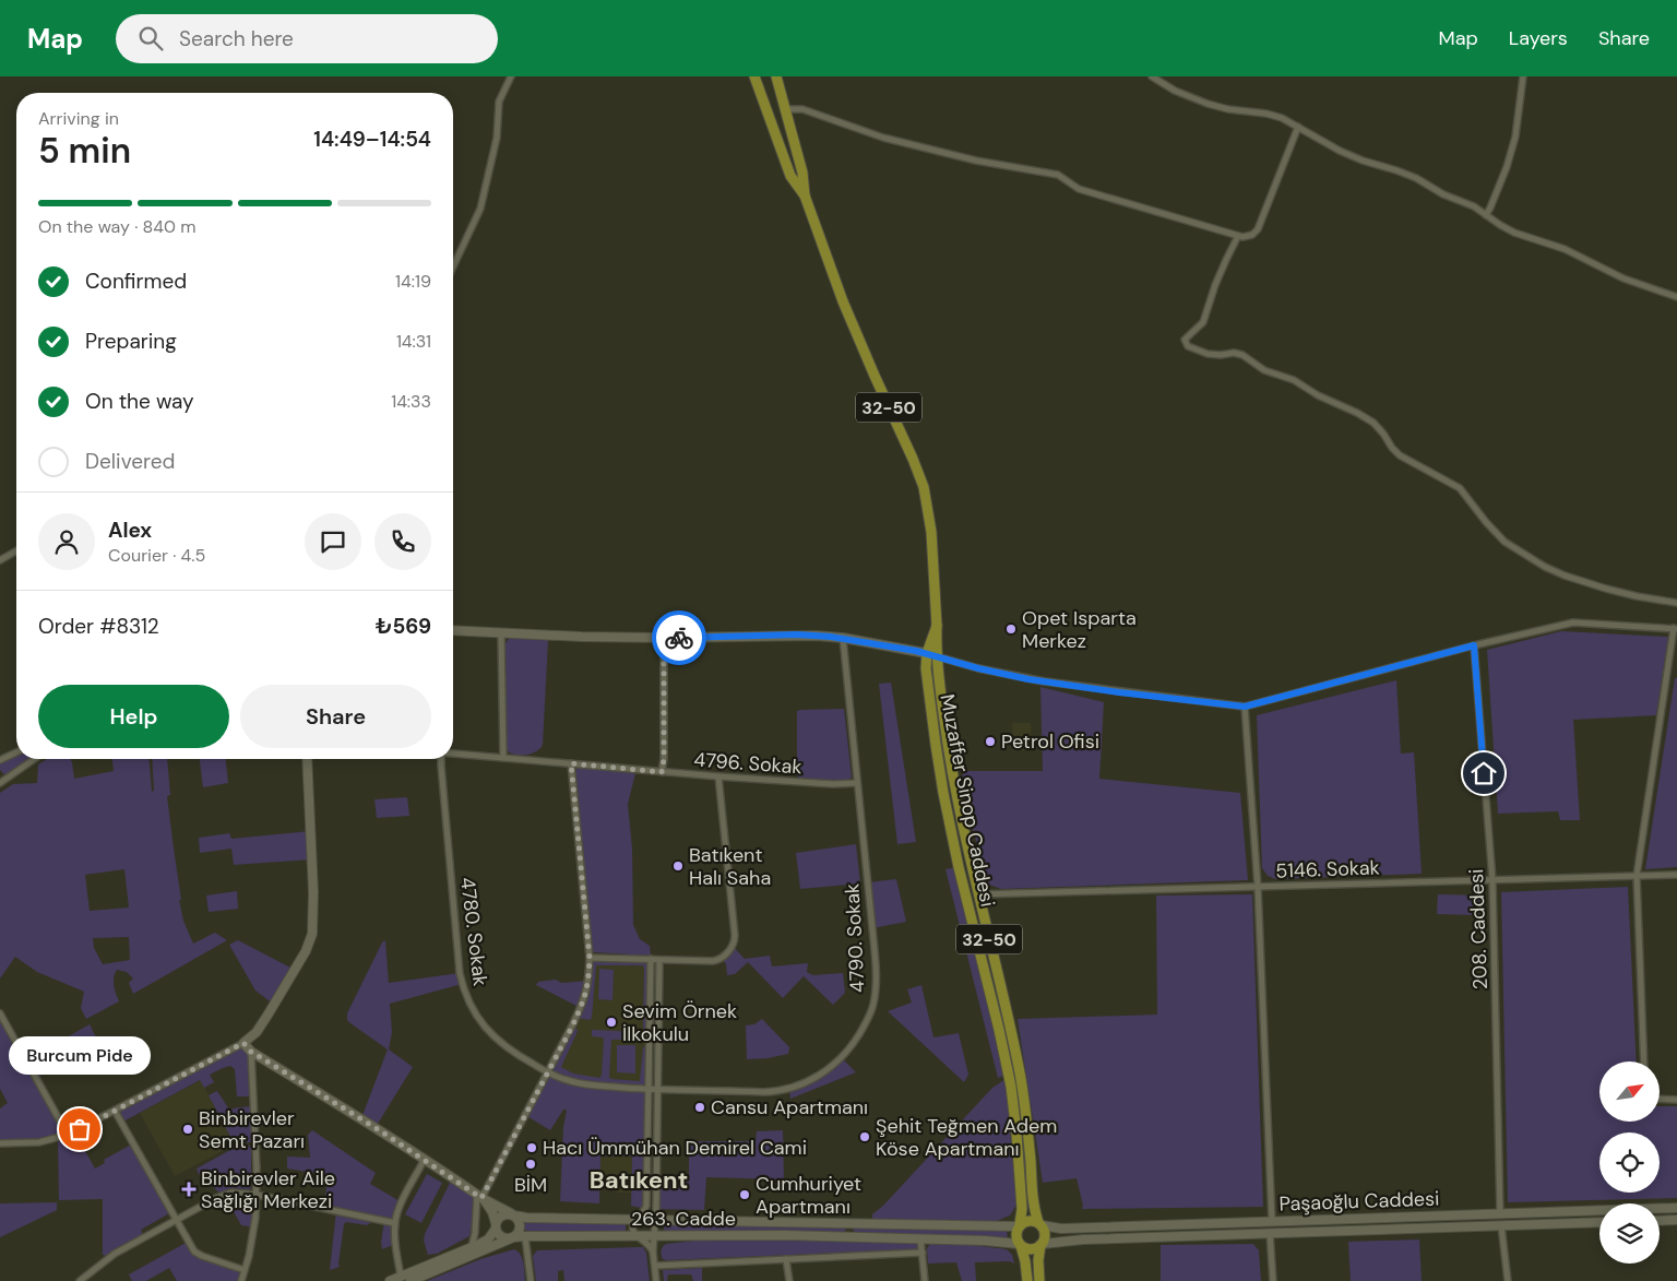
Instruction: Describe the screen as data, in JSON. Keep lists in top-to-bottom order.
{
  "streets": {
    "main road": ["32-50", "Muzaffer Sinop Caddesi"],
    "street": [
      "4796. Sokak",
      "5146. Sokak",
      "208. Caddesi",
      "4780. Sokak",
      "4790. Sokak",
      "Paşaoğlu Caddesi",
      "263. Cadde"
    ]
  },
  "crossings": [
    ["32-50", "Muzaffer Sinop Caddesi"],
    ["4796. Sokak", "4790. Sokak"],
    ["Muzaffer Sinop Caddesi", "5146. Sokak"],
    ["Muzaffer Sinop Caddesi", "Paşaoğlu Caddesi"],
    ["Muzaffer Sinop Caddesi", "263. Cadde"],
    ["5146. Sokak", "208. Caddesi"],
    ["208. Caddesi", "Paşaoğlu Caddesi"],
    ["4780. Sokak", "4790. Sokak"],
    ["Paşaoğlu Caddesi", "263. Cadde"]
  ],
  "districts": ["Batıkent"],
  "places": {
    "other": [
      "Opet Isparta Merkez",
      "Petrol Ofisi",
      "Batıkent Halı Saha",
      "Sevim Örnek İlkokulu",
      "Cansu Apartmanı",
      "Burcum Pide",
      "Binbirevler Semt Pazarı",
      "Şehit Teğmen Adem Köse Apartmanı",
      "Hacı Ümmühan Demirel Cami",
      "BİM",
      "Cumhuriyet Apartmanı"
    ],
    "health": ["Binbirevler Aile Sağlığı Merkezi"]
  },
  "north": "top right",
  "page": {
    "header": "Map",
    "search": "Search here",
    "nav": ["Map", "Layers", "Share"],
    "heading": ["5 min", "Arriving in", "14:49–14:54"],
    "panel": [
      "Alex",
      "Courier · 4.5",
      "Order #8312",
      "₺569"
    ],
    "bar": "On the way · 840 m",
    "list": [
      ["Confirmed", "14:19"],
      ["Preparing", "14:31"],
      ["On the way", "14:33"],
      "Delivered"
    ],
    "buttons": ["Help", "Share"],
    "bubble": "Burcum Pide"
  }
}
